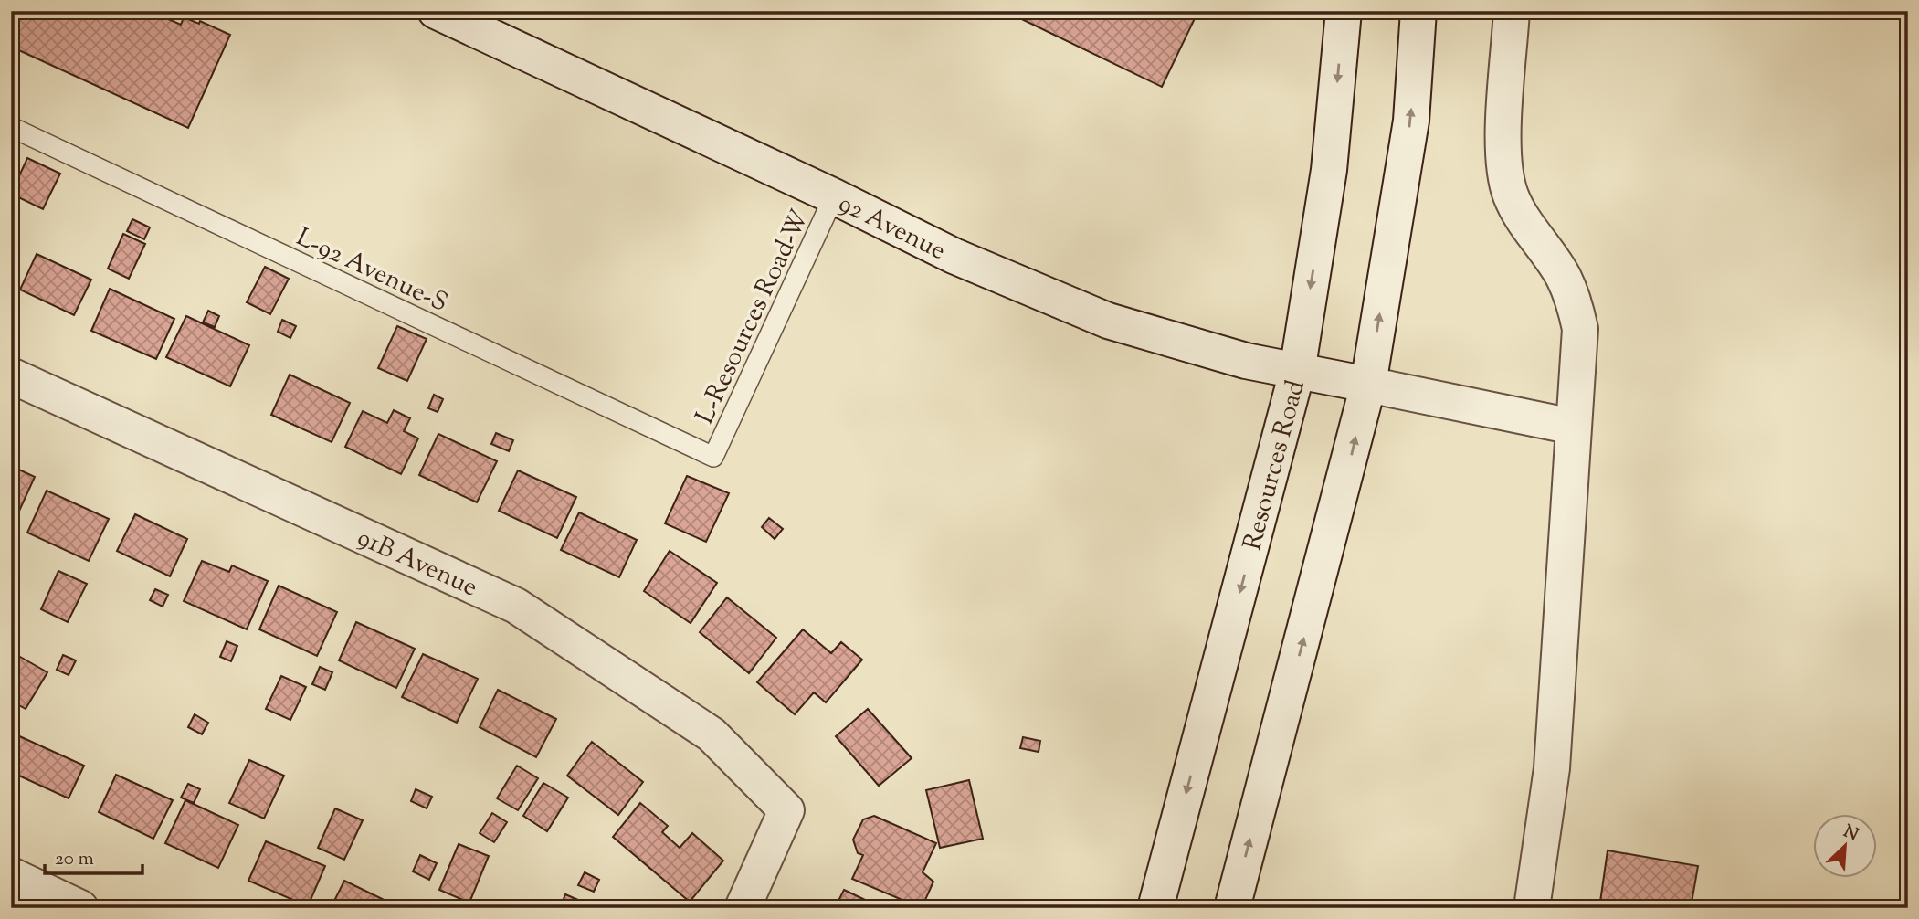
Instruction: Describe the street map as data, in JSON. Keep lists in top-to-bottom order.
{
  "streets": {
    "street": ["92 Avenue", "Resources Road", "91B Avenue"],
    "lane": ["L-92 Avenue-S", "L-Resources Road-W"]
  },
  "crossings": [
    ["92 Avenue", "L-Resources Road-W"],
    ["92 Avenue", "Resources Road"],
    ["L-92 Avenue-S", "L-Resources Road-W"]
  ],
  "scale_bar": "20 m",
  "north": "top right"
}
